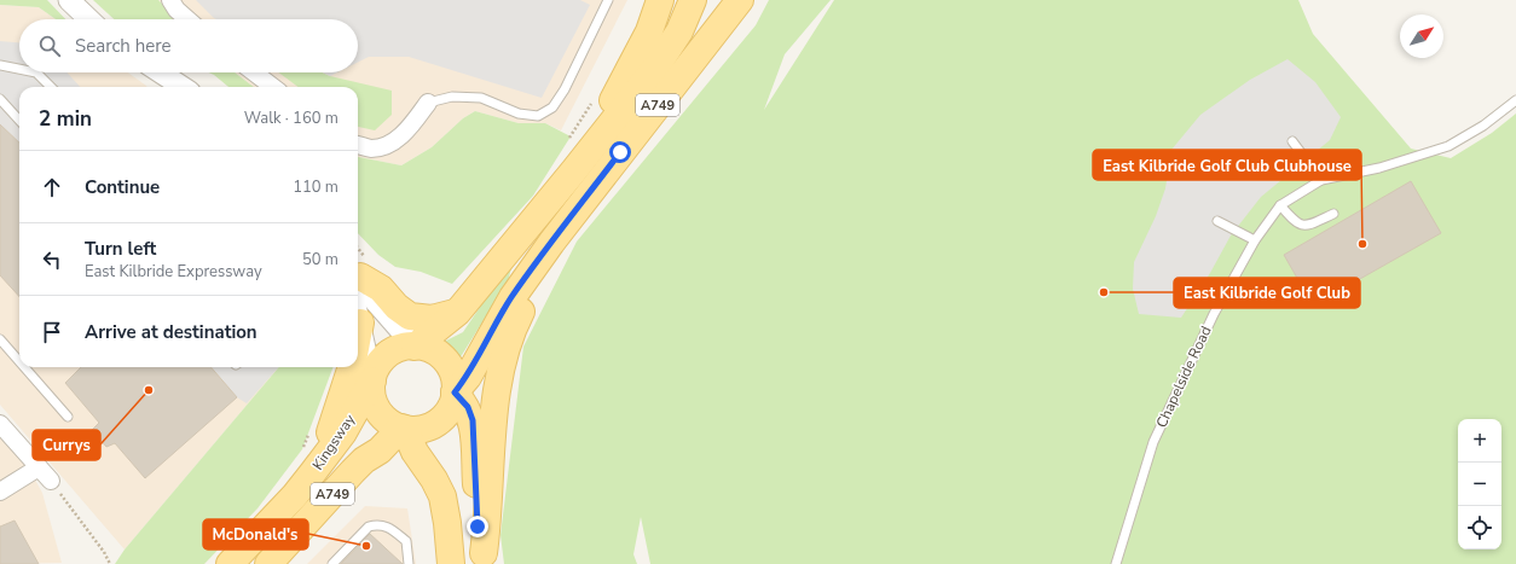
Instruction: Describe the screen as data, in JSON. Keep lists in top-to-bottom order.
{
  "streets": {
    "main road": ["A749", "Kingsway"],
    "lane": ["Chapelside Road"]
  },
  "crossings": [
    ["A749", "Kingsway"]
  ],
  "places": [
    "East Kilbride Golf Club Clubhouse",
    "East Kilbride Golf Club",
    "Currys",
    "McDonald's"
  ],
  "north": "top right",
  "page": {
    "search": "Search here",
    "heading": ["2 min", "Walk · 160 m"],
    "list": [
      ["Continue", "110 m"],
      ["Turn left", "East Kilbride Expressway", "50 m"],
      "Arrive at destination"
    ],
    "map_buttons": ["+", "−"]
  }
}
